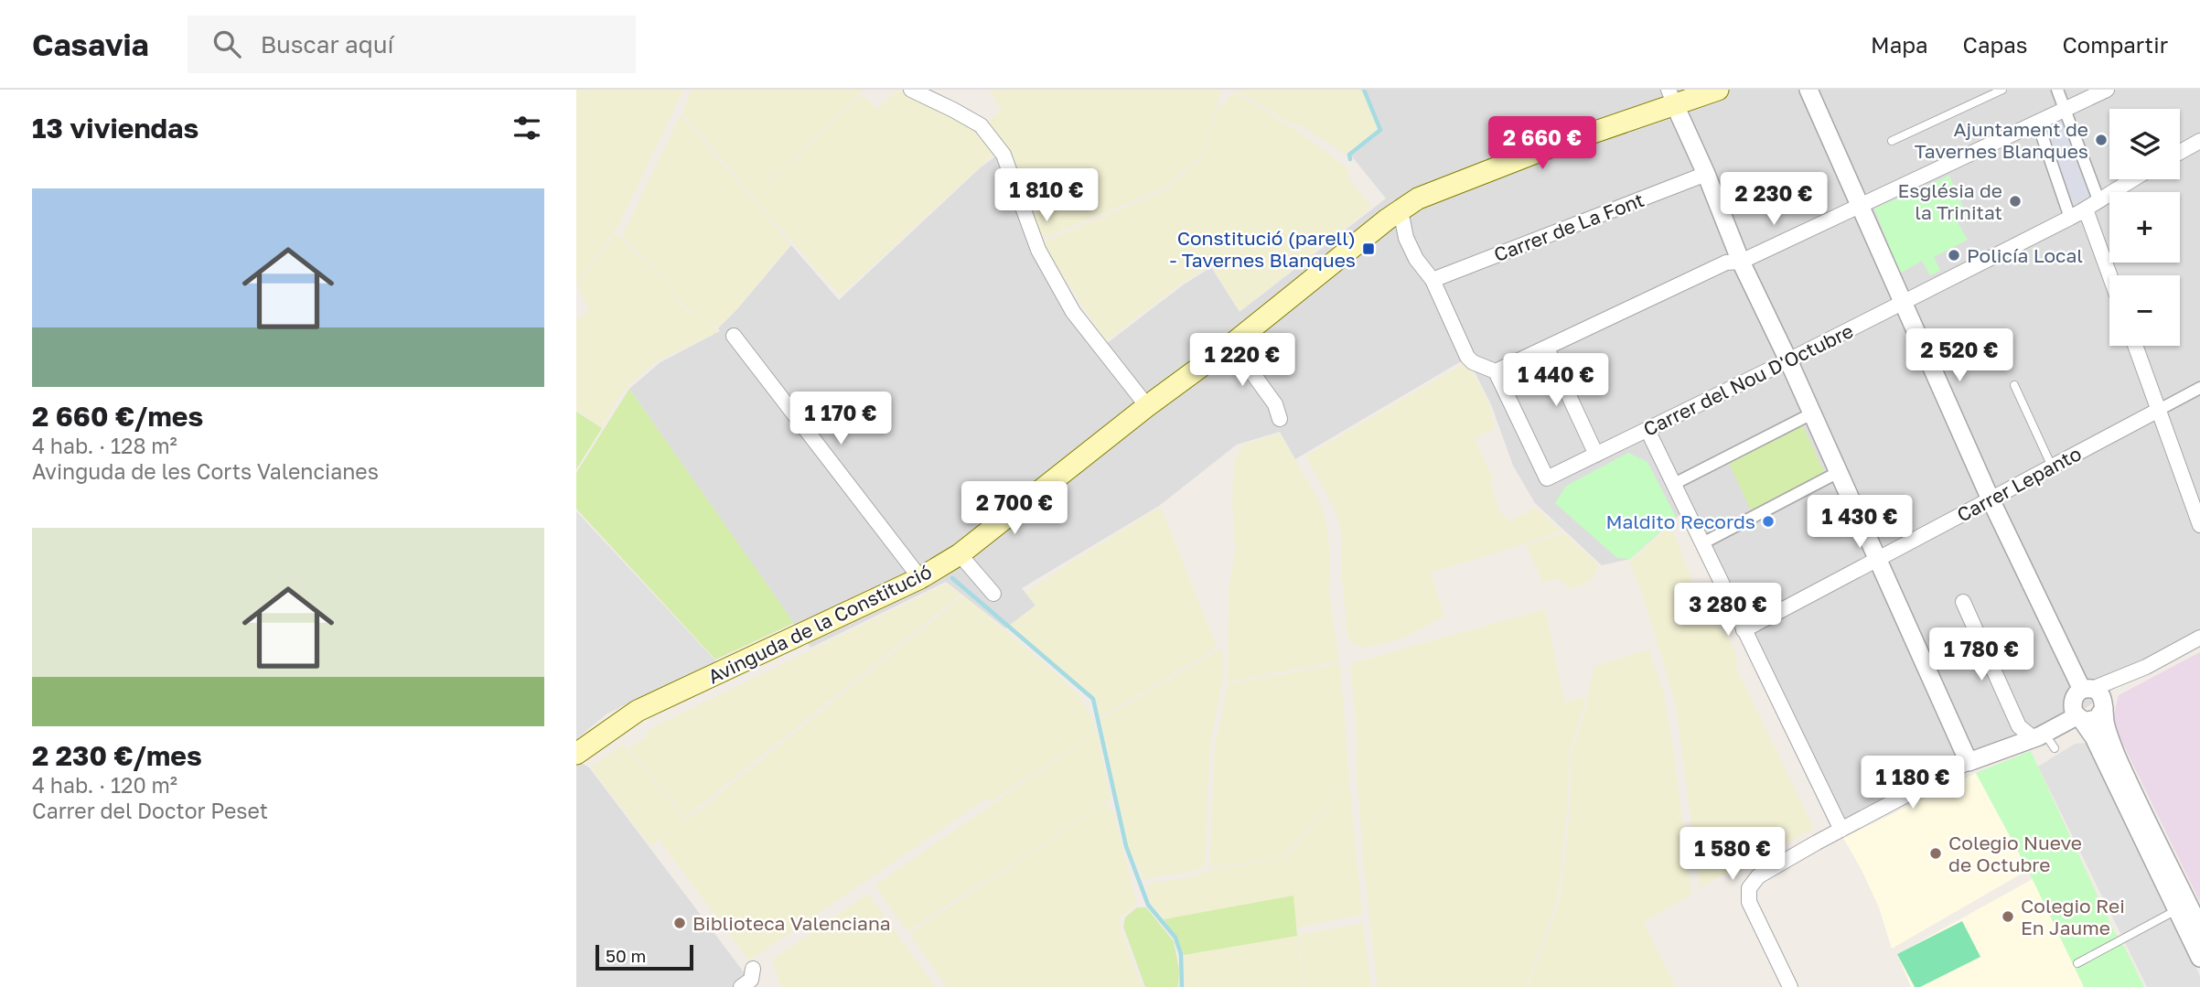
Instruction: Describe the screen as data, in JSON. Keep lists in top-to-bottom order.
{
  "streets": {
    "main road": ["Avinguda de la Constitució"],
    "street": ["Carrer de La Font", "Carrer del Nou D'Octubre", "Carrer Lepanto"]
  },
  "places": {
    "other": [
      "Ajuntament de Tavernes Blanques",
      "Església de la Trinitat",
      "Policía Local",
      "Maldito Records",
      "Colegio Nueve de Octubre",
      "Colegio Rei En Jaume",
      "Biblioteca Valenciana"
    ],
    "transit": ["Constitució (parell) - Tavernes Blanques"]
  },
  "scale_bar": "50 m",
  "page": {
    "header": "Casavia",
    "search": "Buscar aquí",
    "nav": ["Mapa", "Capas", "Compartir"],
    "heading": "13 viviendas",
    "map_buttons": ["+", "−"],
    "price": [
      "2 660 €",
      "1 810 €",
      "2 230 €",
      "2 520 €",
      "1 220 €",
      "1 440 €",
      "1 170 €",
      "2 700 €",
      "1 430 €",
      "3 280 €",
      "1 780 €",
      "1 180 €",
      "1 580 €"
    ],
    "list": [
      {
        "name": "2 660 €/mes",
        "note": "4 hab. · 128 m² · Avinguda de les Corts Valencianes"
      },
      {
        "name": "2 230 €/mes",
        "note": "4 hab. · 120 m² · Carrer del Doctor Peset"
      }
    ],
    "scale": "50 m"
  }
}
